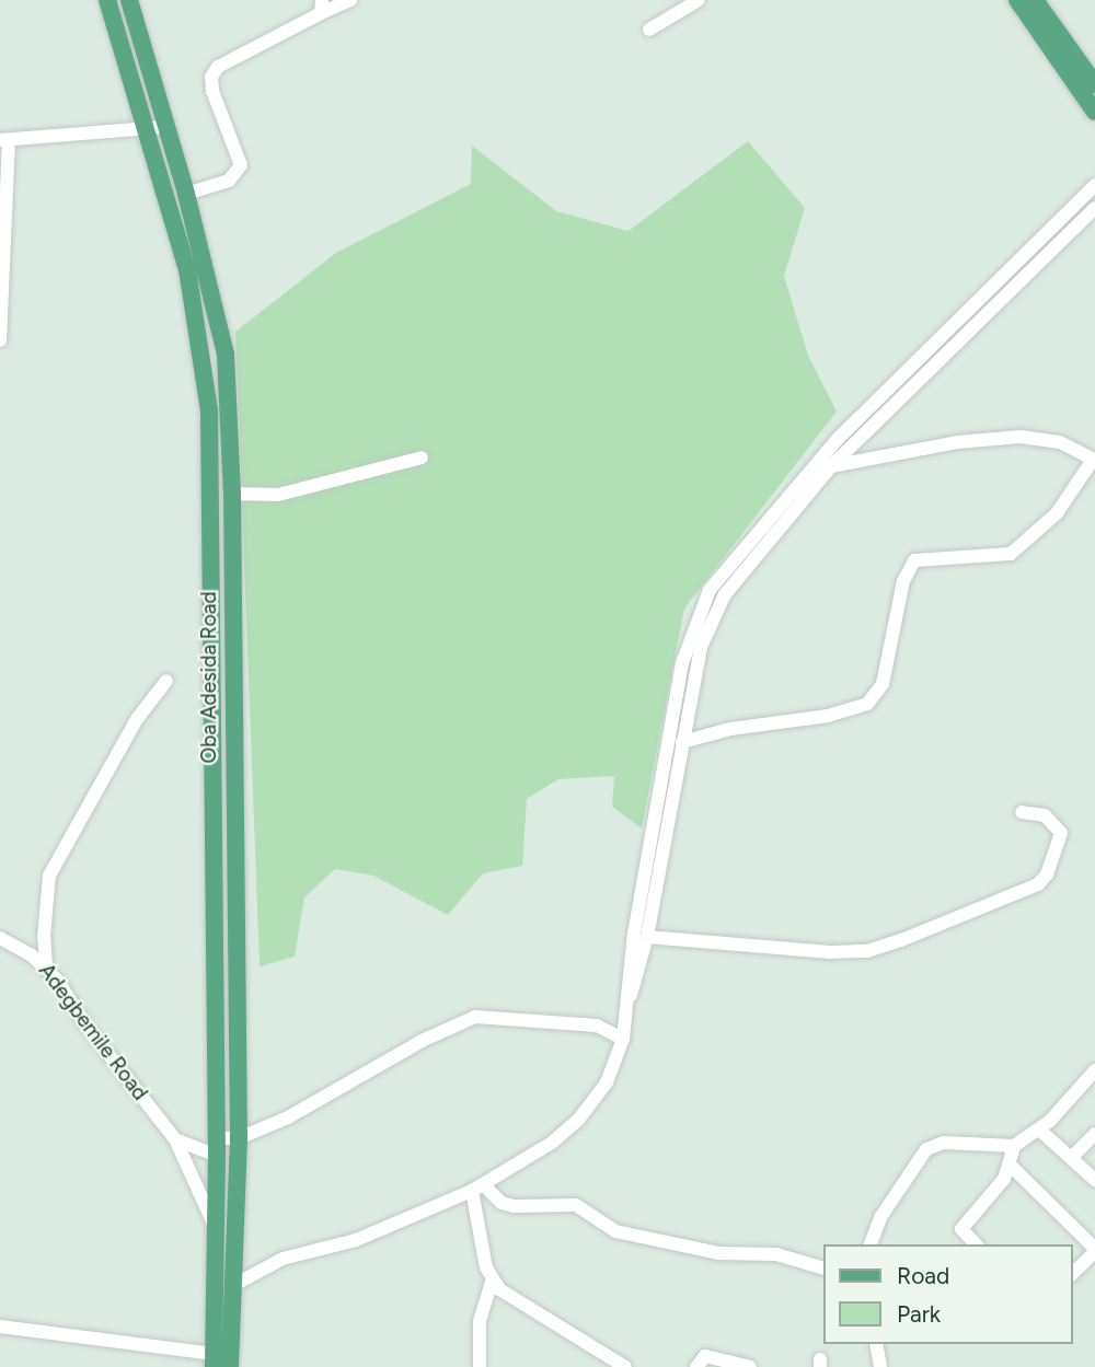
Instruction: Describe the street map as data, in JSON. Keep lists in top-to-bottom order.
{
  "streets": {
    "main road": ["Oba Adesida Road"],
    "street": ["Adegbemile Road"]
  },
  "crossings": [
    ["Oba Adesida Road", "Adegbemile Road"]
  ],
  "legend": ["Road", "Park"]
}
